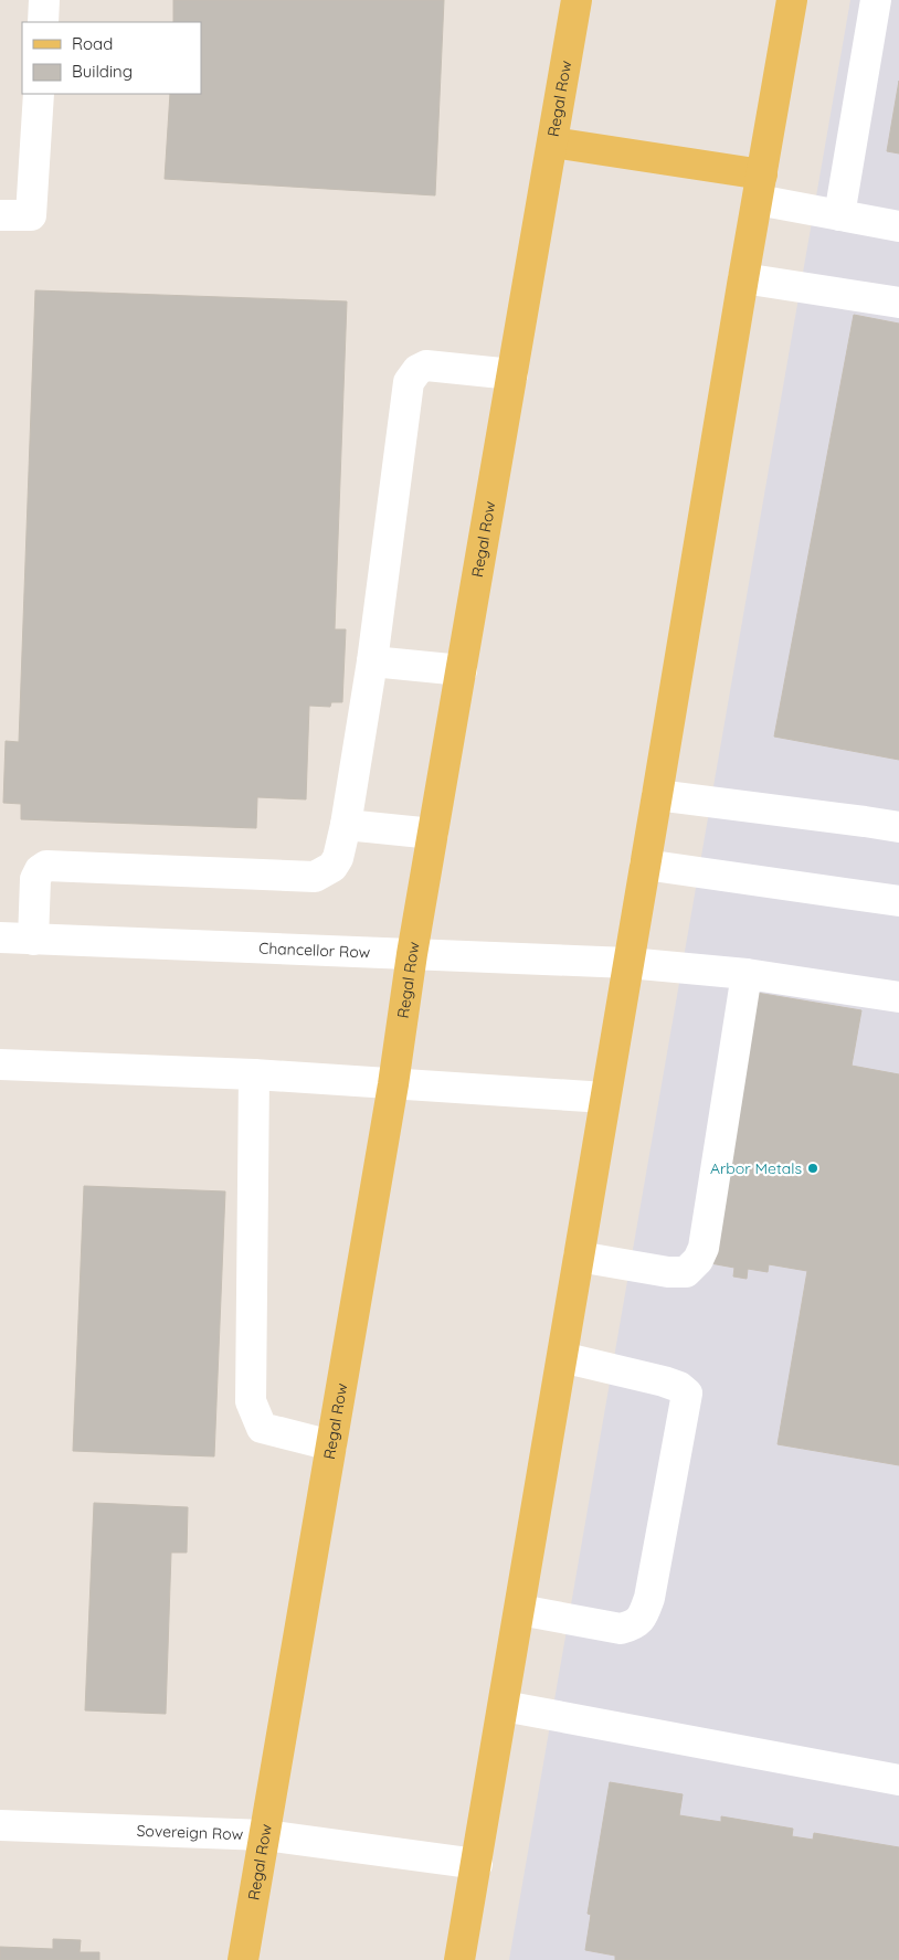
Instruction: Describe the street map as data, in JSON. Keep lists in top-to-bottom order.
{
  "streets": {
    "main road": ["Regal Row"],
    "street": ["Chancellor Row", "Sovereign Row"]
  },
  "crossings": [
    ["Regal Row", "Chancellor Row"],
    ["Regal Row", "Sovereign Row"]
  ],
  "places": ["Arbor Metals"],
  "legend": ["Road", "Building"]
}
